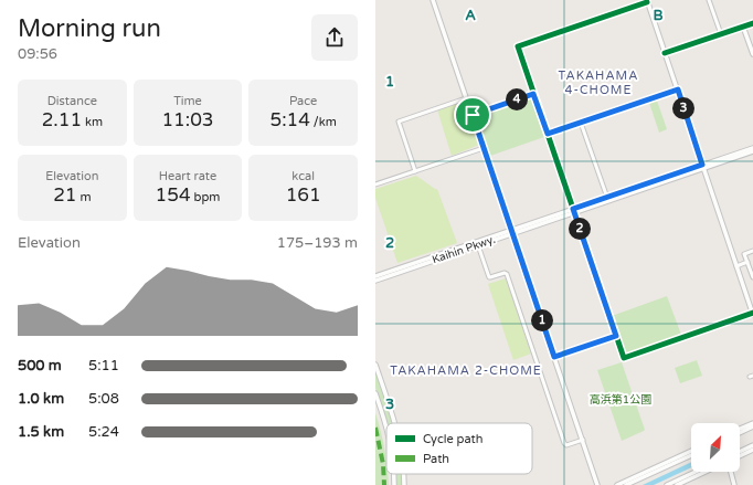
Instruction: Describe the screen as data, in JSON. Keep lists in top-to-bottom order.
{
  "streets": {
    "street": ["Kaihin Pkwy."]
  },
  "districts": ["TAKAHAMA 4-CHOME", "TAKAHAMA 2-CHOME"],
  "parks": ["高浜第1公園"],
  "legend": ["Cycle path", "Path"],
  "north": "top right",
  "page": {
    "heading": ["Morning run", "09:56"],
    "stats": [
      ["Distance", "2.11 km"],
      ["Time", "11:03"],
      ["Pace", "5:14 /km"],
      ["Elevation", "21 m"],
      ["Heart rate", "154 bpm"],
      ["kcal", "161"]
    ],
    "pins": [
      "4",
      "3",
      "2",
      "1"
    ],
    "chart": ["Elevation", "175–193 m"],
    "list": [
      {
        "name": "500 m",
        "note": "5:11"
      },
      {
        "name": "1.0 km",
        "note": "5:08"
      },
      {
        "name": "1.5 km",
        "note": "5:24"
      }
    ]
  },
  "grid": {
    "columns": ["A", "B"],
    "rows": ["1", "2", "3"]
  }
}
